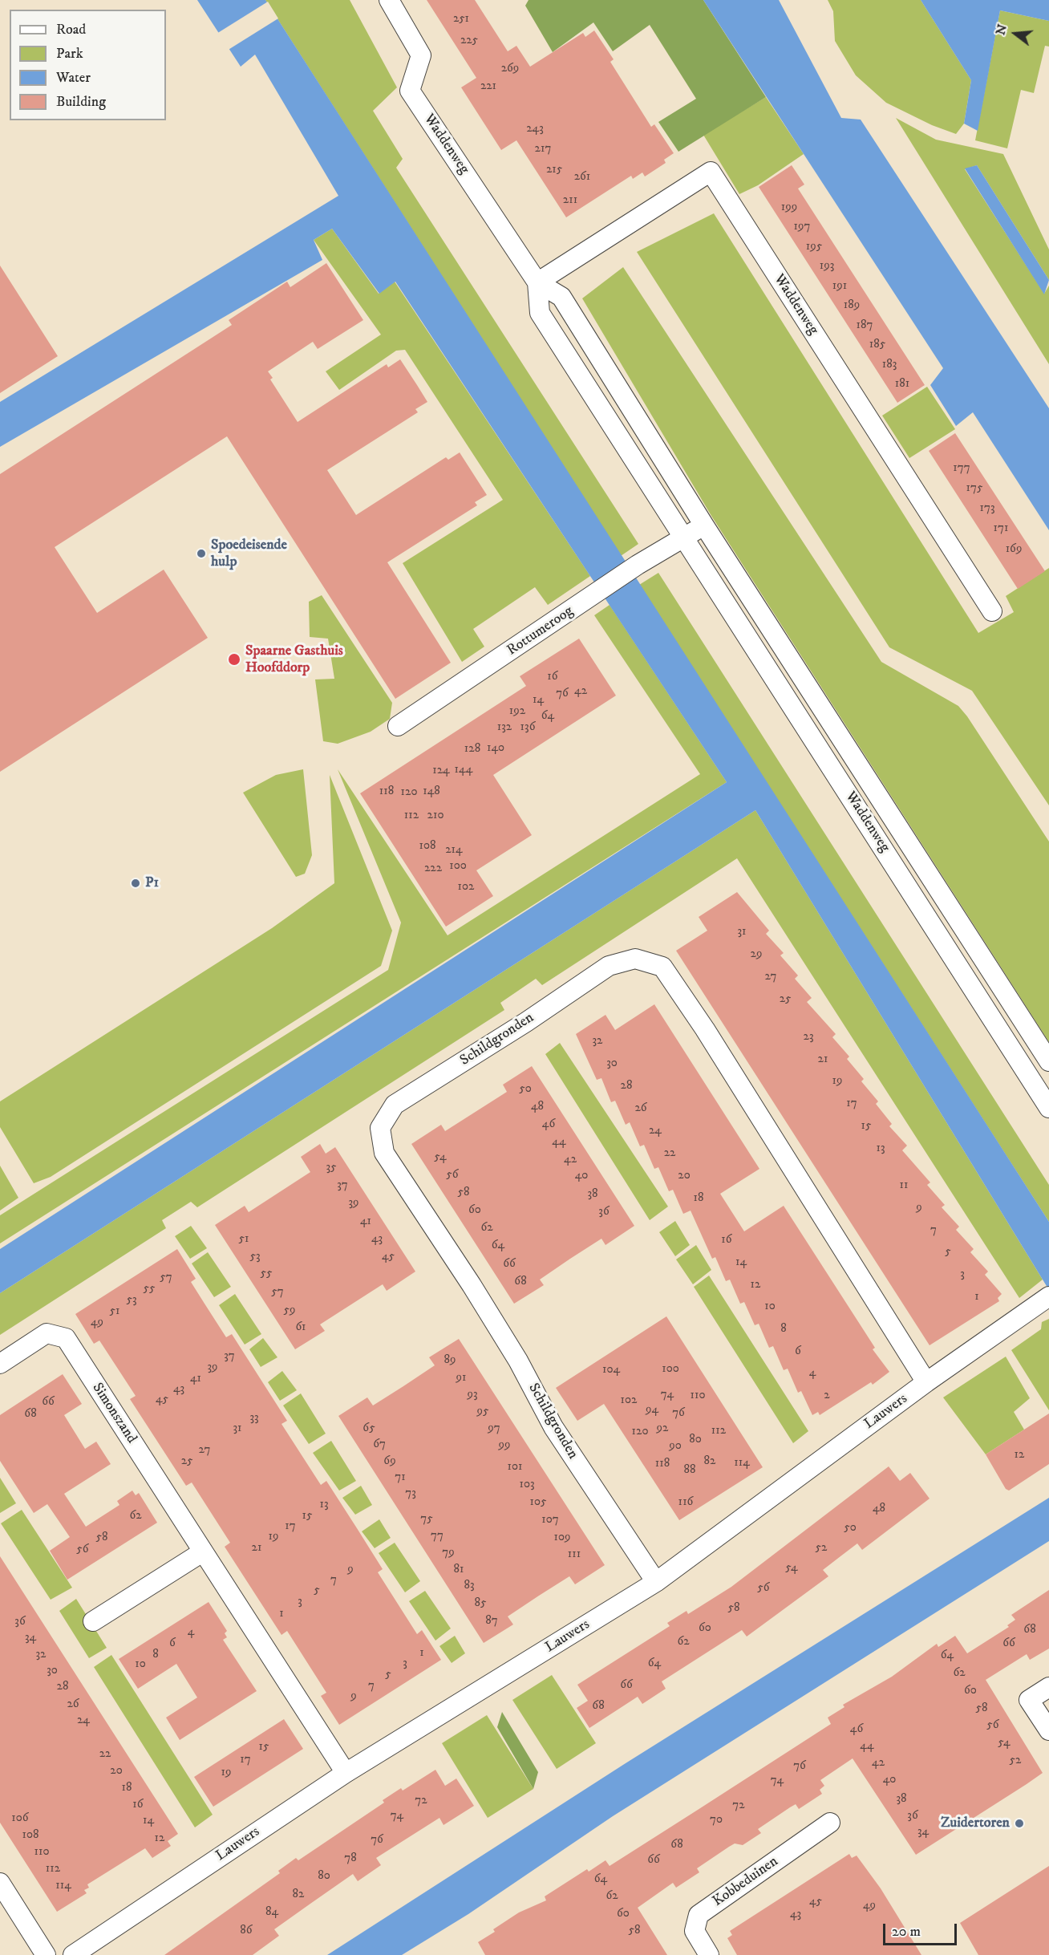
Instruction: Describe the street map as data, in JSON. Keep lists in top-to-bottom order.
{
  "streets": {
    "street": [
      "Waddenweg",
      "Rottumeroog",
      "Schildgronden",
      "Lauwers",
      "Simonszand",
      "Kobbeduinen"
    ]
  },
  "crossings": [
    ["Waddenweg", "Rottumeroog"],
    ["Schildgronden", "Lauwers"],
    ["Lauwers", "Simonszand"]
  ],
  "places": [
    "Spoedeisende hulp",
    "Spaarne Gasthuis Hoofddorp",
    "P1",
    "Zuidertoren"
  ],
  "house_numbers": [
    "251",
    "225",
    "269",
    "221",
    "243",
    "217",
    "215",
    "261",
    "211",
    "199",
    "197",
    "195",
    "193",
    "191",
    "189",
    "187",
    "185",
    "183",
    "181",
    "177",
    "175",
    "173",
    "171",
    "169",
    "16",
    "42",
    "76",
    "14",
    "192",
    "64",
    "132",
    "136",
    "140",
    "128",
    "144",
    "124",
    "118",
    "148",
    "120",
    "112",
    "210",
    "108",
    "214",
    "100",
    "222",
    "102",
    "31",
    "29",
    "27",
    "25",
    "23",
    "32",
    "21",
    "30",
    "19",
    "28",
    "50",
    "17",
    "48",
    "26",
    "46",
    "15",
    "24",
    "44",
    "13",
    "22",
    "54",
    "42",
    "35",
    "56",
    "40",
    "20",
    "37",
    "11",
    "58",
    "38",
    "18",
    "39",
    "9",
    "60",
    "36",
    "41",
    "62",
    "7",
    "51",
    "43",
    "16",
    "64",
    "5",
    "53",
    "45",
    "14",
    "66",
    "55",
    "3",
    "57",
    "68",
    "12",
    "55",
    "57",
    "1",
    "53",
    "10",
    "59",
    "51",
    "49",
    "61",
    "8",
    "6",
    "37",
    "89",
    "39",
    "100",
    "104",
    "4",
    "91",
    "41",
    "43",
    "93",
    "74",
    "110",
    "2",
    "45",
    "102",
    "66",
    "94",
    "95",
    "76",
    "68",
    "33",
    "31",
    "65",
    "97",
    "92",
    "112",
    "120",
    "80",
    "67",
    "99",
    "90",
    "27",
    "12",
    "25",
    "69",
    "82",
    "114",
    "118",
    "101",
    "88",
    "71",
    "103",
    "73",
    "105",
    "116",
    "13",
    "48",
    "62",
    "15",
    "75",
    "107",
    "17",
    "50",
    "77",
    "19",
    "58",
    "109",
    "21",
    "52",
    "56",
    "79",
    "111",
    "54",
    "9",
    "81",
    "7",
    "83",
    "56",
    "5",
    "3",
    "85",
    "58",
    "1",
    "87",
    "36",
    "60",
    "68",
    "4",
    "34",
    "62",
    "6",
    "66",
    "1",
    "32",
    "8",
    "64",
    "3",
    "64",
    "10",
    "30",
    "62",
    "5",
    "66",
    "7",
    "28",
    "60",
    "9",
    "26",
    "68",
    "58",
    "24",
    "56",
    "46",
    "54",
    "44",
    "15",
    "22",
    "17",
    "52",
    "42",
    "76",
    "20",
    "19",
    "40",
    "74",
    "18",
    "38",
    "72",
    "16",
    "72",
    "74",
    "36",
    "106",
    "70",
    "14",
    "34",
    "108",
    "12",
    "76",
    "68",
    "110",
    "78",
    "66",
    "112",
    "80",
    "64",
    "114",
    "82",
    "62",
    "45",
    "49",
    "84",
    "60",
    "43",
    "86",
    "58"
  ],
  "legend": [
    "Road",
    "Park",
    "Water",
    "Building"
  ],
  "scale_bar": "20 m",
  "north": "left"
}
